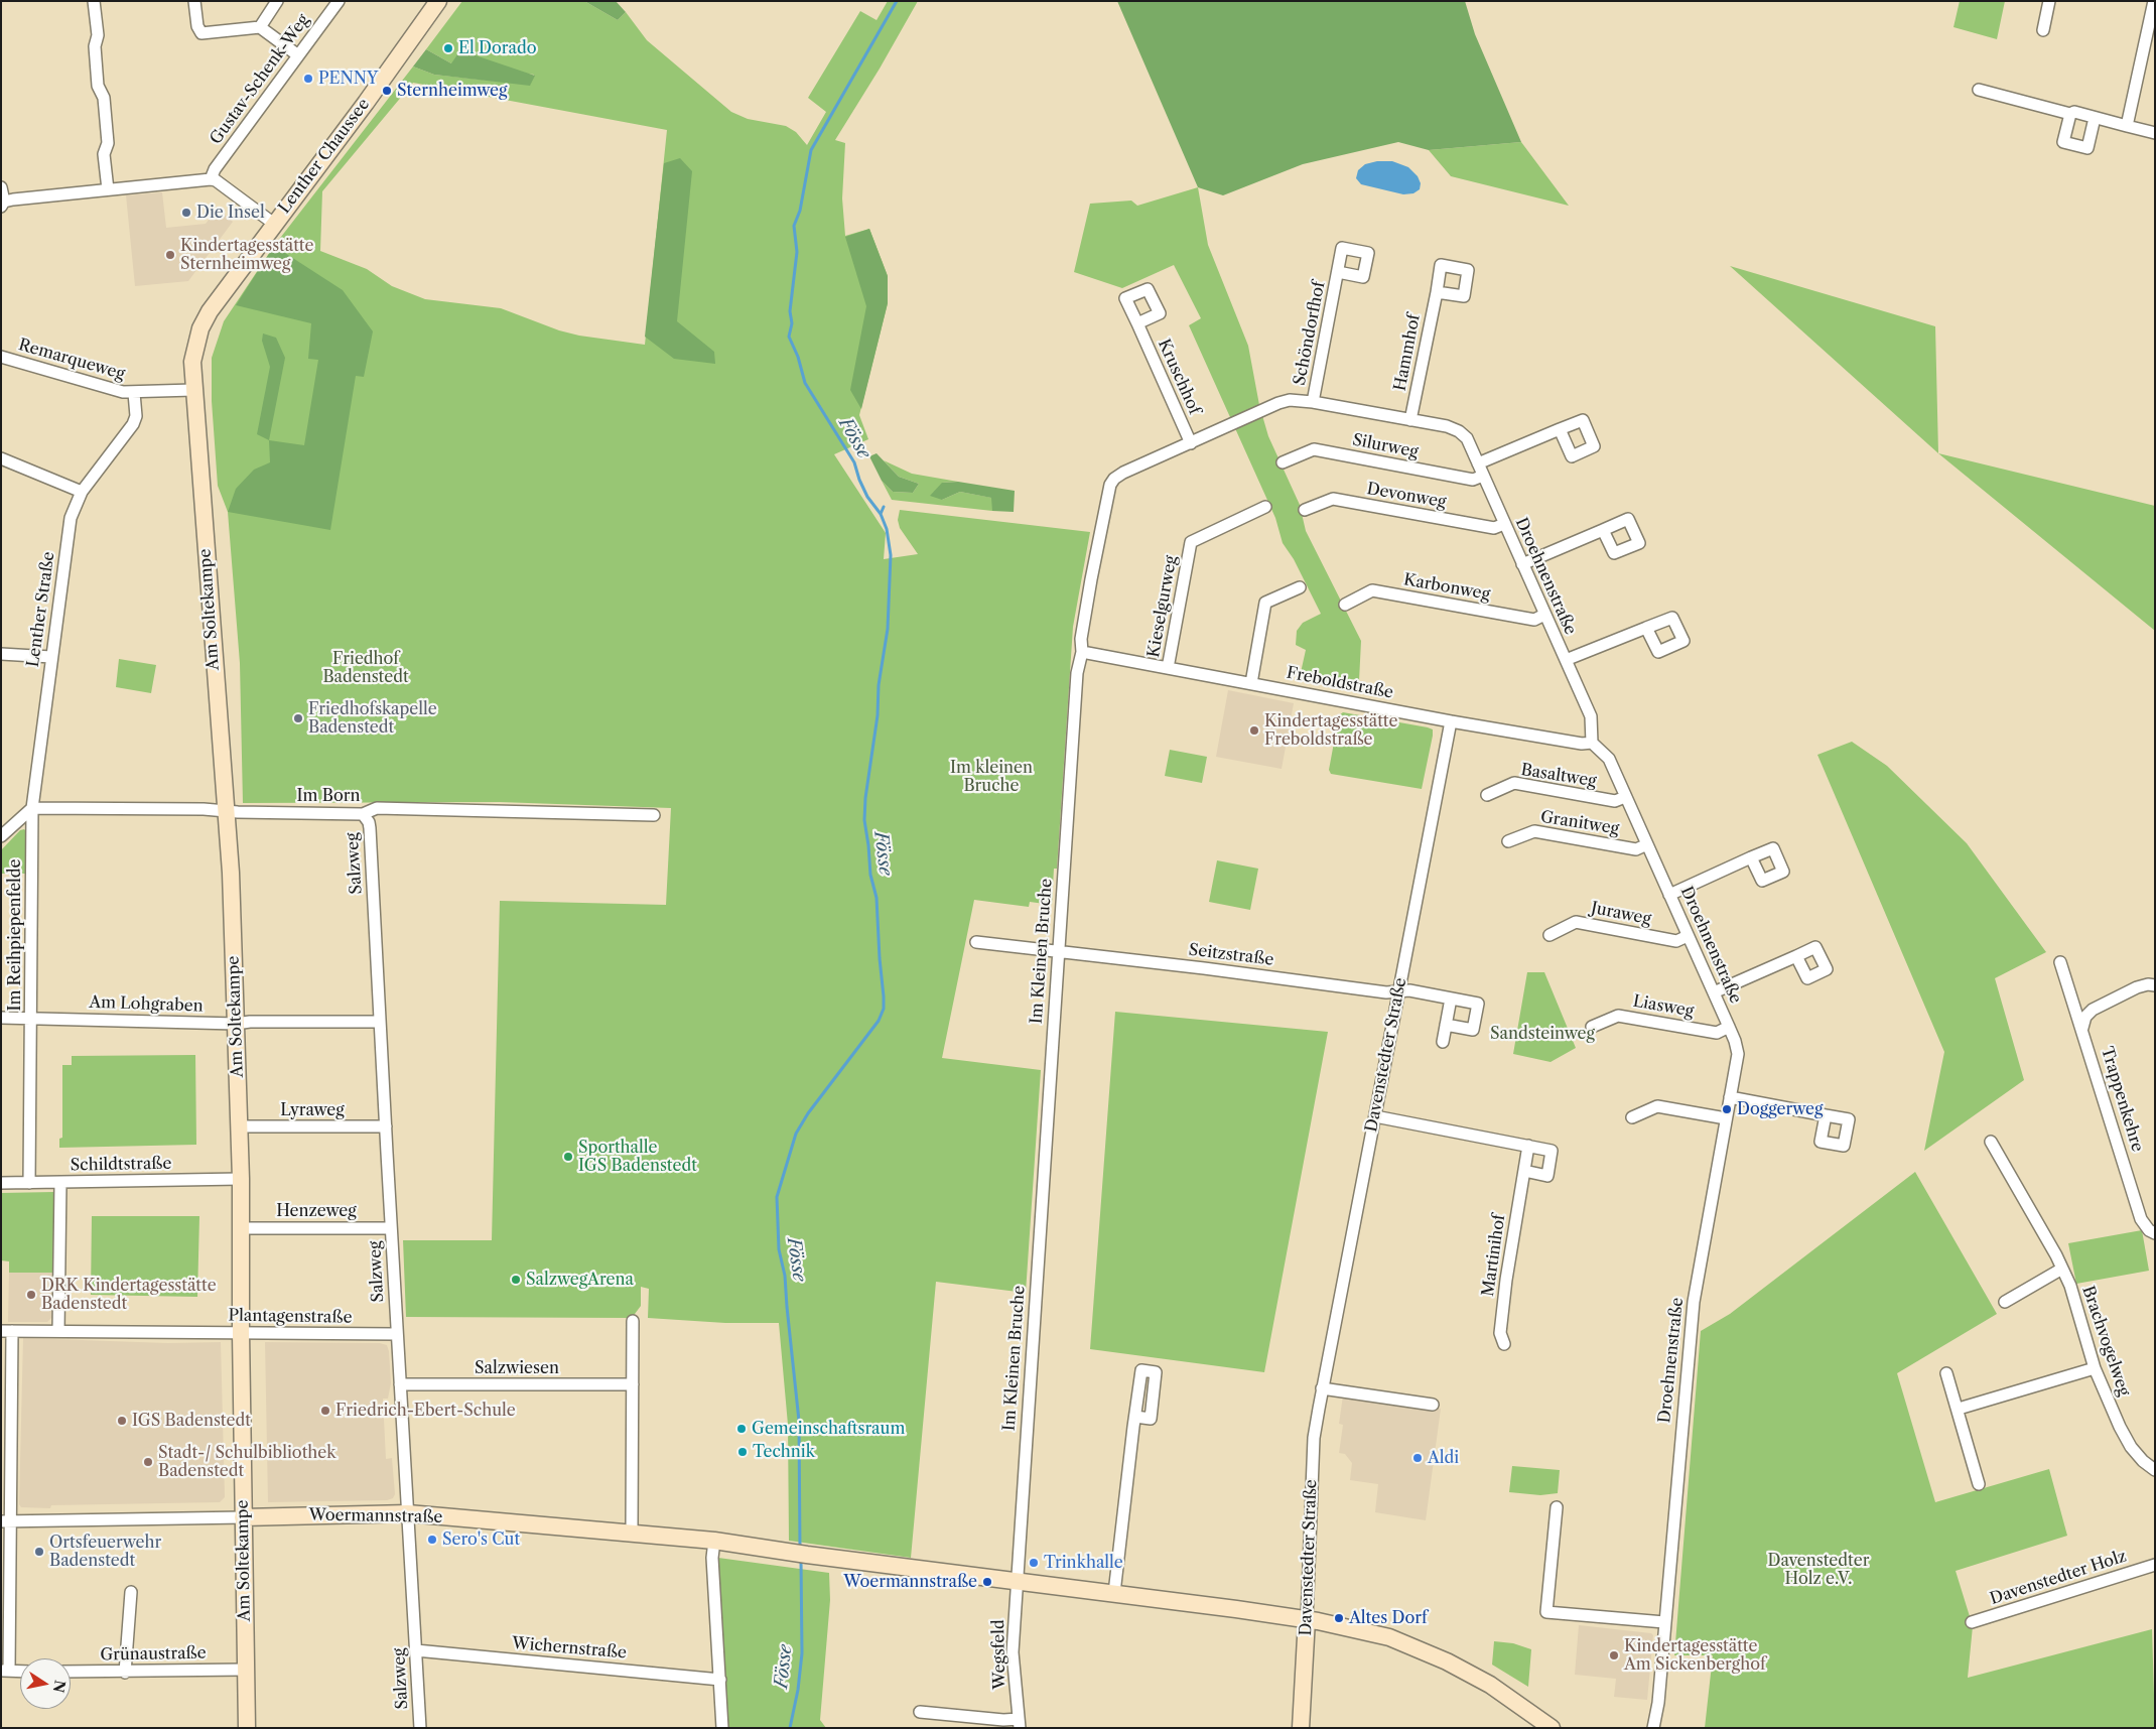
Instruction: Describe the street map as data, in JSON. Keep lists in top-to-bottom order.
{
  "streets": {
    "street": [
      "Gustav-Schenk-Weg",
      "Lenther Chaussee",
      "Schöndorfhof",
      "Hammhof",
      "Remarqueweg",
      "Kruschhof",
      "Silurweg",
      "Devonweg",
      "Droehnenstraße",
      "Karbonweg",
      "Kieselgurweg",
      "Lenther Straße",
      "Am Soltekampe",
      "Freboldstraße",
      "Basaltweg",
      "Im Born",
      "Granitweg",
      "Salzweg",
      "Juraweg",
      "Im Reihpiepenfelde",
      "Im Kleinen Bruche",
      "Seitzstraße",
      "Am Lohgraben",
      "Liasweg",
      "Davenstedter Straße",
      "Trappenkehre",
      "Lyraweg",
      "Schildtstraße",
      "Henzeweg",
      "Martinihof",
      "Plantagenstraße",
      "Brachvogelweg",
      "Salzwiesen",
      "Woermannstraße",
      "Davenstedter Holz",
      "Wichernstraße",
      "Grünaustraße",
      "Wegsfeld"
    ]
  },
  "crossings": [
    ["Lenther Chaussee", "Am Soltekampe"],
    ["Schöndorfhof", "Droehnenstraße"],
    ["Hammhof", "Droehnenstraße"],
    ["Remarqueweg", "Lenther Straße"],
    ["Remarqueweg", "Am Soltekampe"],
    ["Kruschhof", "Im Kleinen Bruche"],
    ["Silurweg", "Droehnenstraße"],
    ["Devonweg", "Droehnenstraße"],
    ["Droehnenstraße", "Karbonweg"],
    ["Droehnenstraße", "Freboldstraße"],
    ["Droehnenstraße", "Basaltweg"],
    ["Droehnenstraße", "Granitweg"],
    ["Droehnenstraße", "Juraweg"],
    ["Droehnenstraße", "Im Kleinen Bruche"],
    ["Droehnenstraße", "Liasweg"],
    ["Kieselgurweg", "Freboldstraße"],
    ["Lenther Straße", "Im Born"],
    ["Lenther Straße", "Im Reihpiepenfelde"],
    ["Am Soltekampe", "Im Born"],
    ["Am Soltekampe", "Am Lohgraben"],
    ["Am Soltekampe", "Lyraweg"],
    ["Am Soltekampe", "Schildtstraße"],
    ["Am Soltekampe", "Henzeweg"],
    ["Am Soltekampe", "Plantagenstraße"],
    ["Am Soltekampe", "Woermannstraße"],
    ["Am Soltekampe", "Grünaustraße"],
    ["Freboldstraße", "Im Kleinen Bruche"],
    ["Freboldstraße", "Davenstedter Straße"],
    ["Im Born", "Salzweg"],
    ["Im Born", "Im Reihpiepenfelde"],
    ["Salzweg", "Am Lohgraben"],
    ["Salzweg", "Lyraweg"],
    ["Salzweg", "Henzeweg"],
    ["Salzweg", "Plantagenstraße"],
    ["Salzweg", "Salzwiesen"],
    ["Salzweg", "Woermannstraße"],
    ["Salzweg", "Wichernstraße"],
    ["Im Reihpiepenfelde", "Am Lohgraben"],
    ["Im Reihpiepenfelde", "Schildtstraße"],
    ["Im Kleinen Bruche", "Seitzstraße"],
    ["Im Kleinen Bruche", "Woermannstraße"],
    ["Im Kleinen Bruche", "Wegsfeld"],
    ["Seitzstraße", "Davenstedter Straße"],
    ["Davenstedter Straße", "Woermannstraße"],
    ["Woermannstraße", "Wegsfeld"]
  ],
  "water": ["Fösse"],
  "parks": [
    "Friedhof Badenstedt",
    "Im kleinen Bruche",
    "Sandsteinweg",
    "Davenstedter Holz e.V."
  ],
  "places": [
    "El Dorado",
    "PENNY",
    "Sternheimweg",
    "Die Insel",
    "Kindertagesstätte Sternheimweg",
    "Friedhofskapelle Badenstedt",
    "Kindertagesstätte Freboldstraße",
    "Doggerweg",
    "Sporthalle IGS Badenstedt",
    "SalzwegArena",
    "DRK Kindertagesstätte Badenstedt",
    "Friedrich-Ebert-Schule",
    "IGS Badenstedt",
    "Gemeinschaftsraum",
    "Technik",
    "Aldi",
    "Stadt-/ Schulbibliothek Badenstedt",
    "Sero's Cut",
    "Ortsfeuerwehr Badenstedt",
    "Trinkhalle",
    "Woermannstraße",
    "Altes Dorf",
    "Kindertagesstätte Am Sickenberghof"
  ],
  "north": "right"
}
